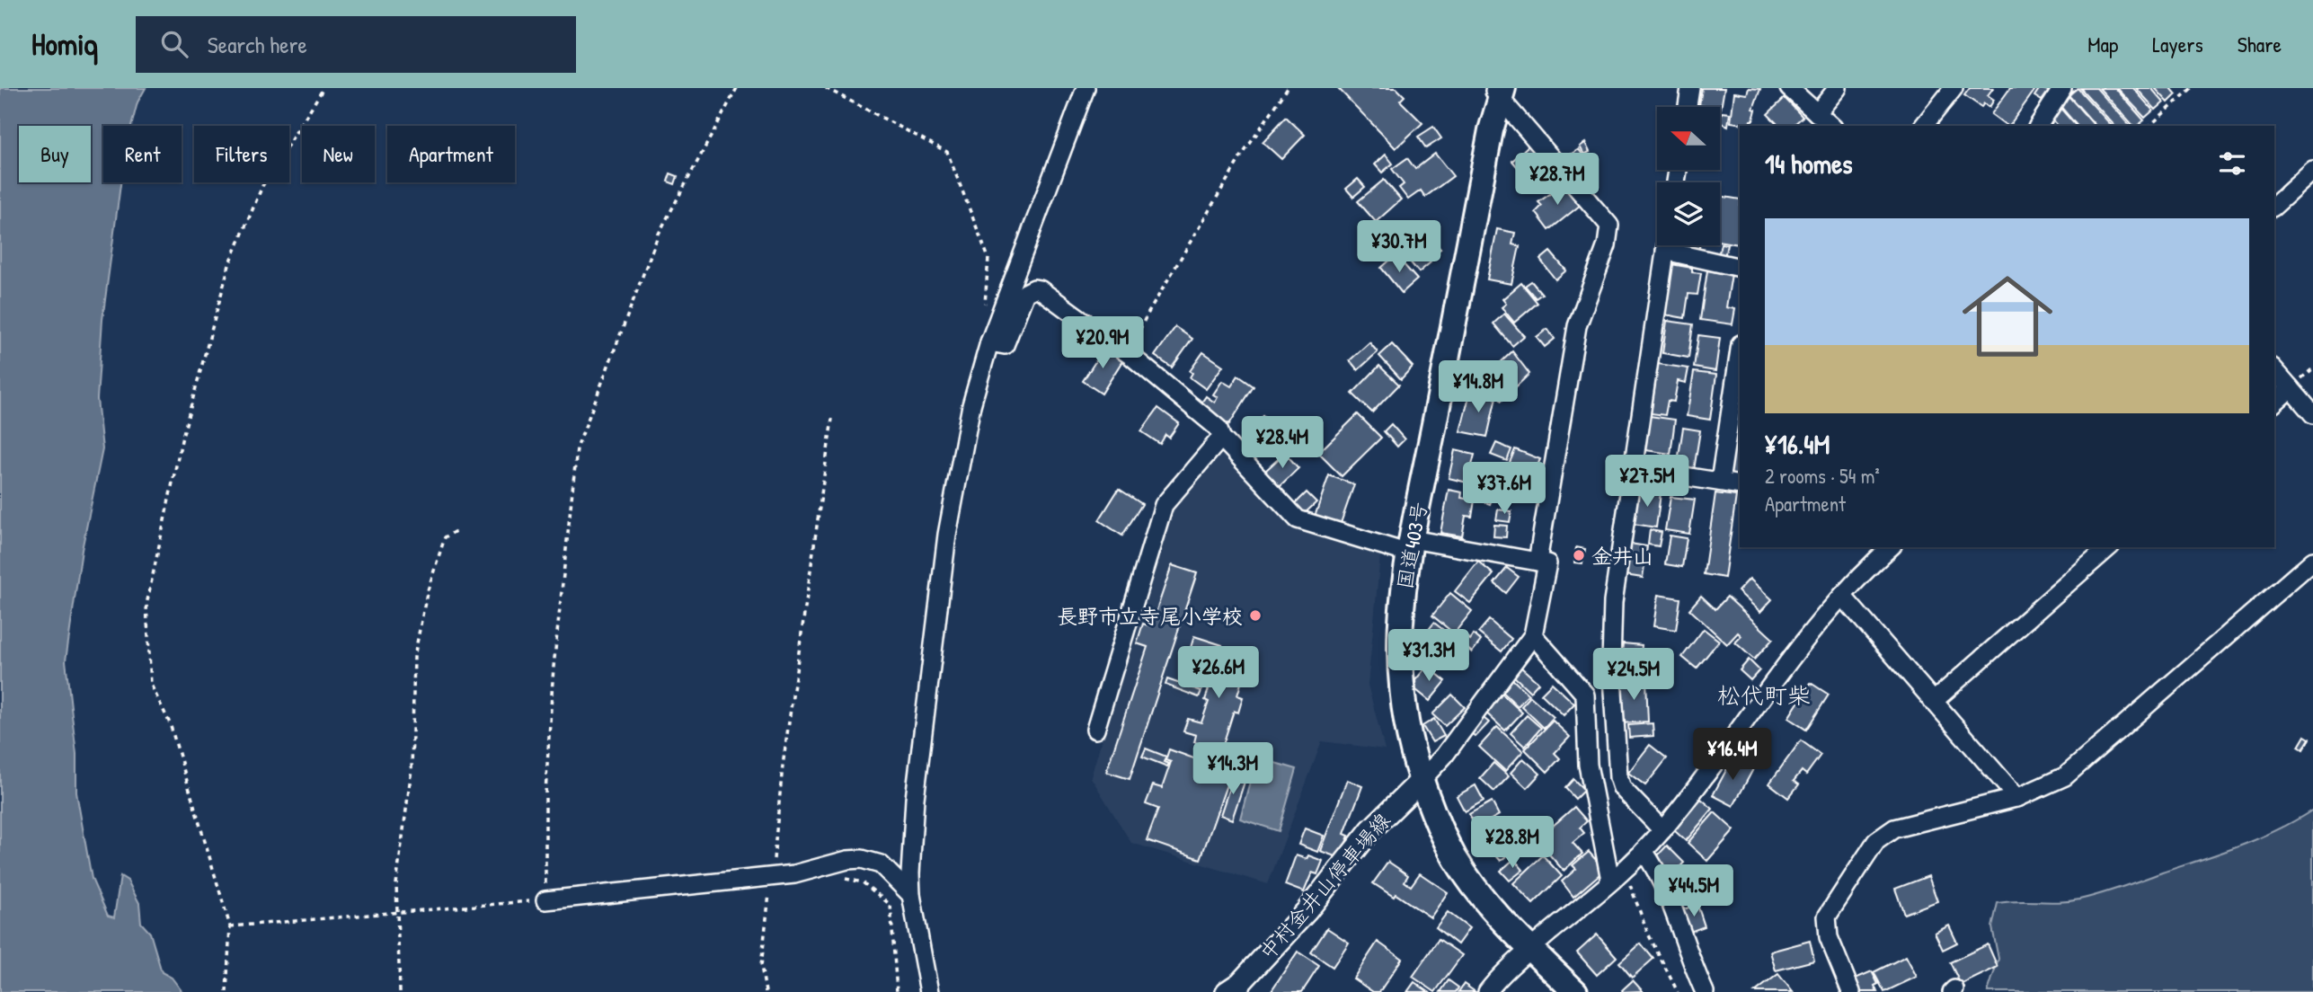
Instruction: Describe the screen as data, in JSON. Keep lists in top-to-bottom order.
{
  "streets": {
    "highway": ["国道403号"],
    "main road": ["中村金井山停車場線"]
  },
  "crossings": [
    ["国道403号", "中村金井山停車場線"]
  ],
  "districts": ["松代町柴"],
  "places": ["金井山", "長野市立寺尾小学校"],
  "north": "left",
  "page": {
    "header": "Homiq",
    "search": "Search here",
    "nav": ["Map", "Layers", "Share"],
    "chip": [
      "Buy",
      "Rent",
      "Filters",
      "New",
      "Apartment"
    ],
    "heading": "14 homes",
    "price": [
      "¥28.7M",
      "¥30.7M",
      "¥20.9M",
      "¥14.8M",
      "¥28.4M",
      "¥27.5M",
      "¥37.6M",
      "¥31.3M",
      "¥26.6M",
      "¥24.5M",
      "¥16.4M",
      "¥14.3M",
      "¥28.8M",
      "¥44.5M"
    ],
    "list": [
      {
        "name": "¥16.4M",
        "note": "2 rooms · 54 m² · Apartment"
      }
    ]
  }
}
